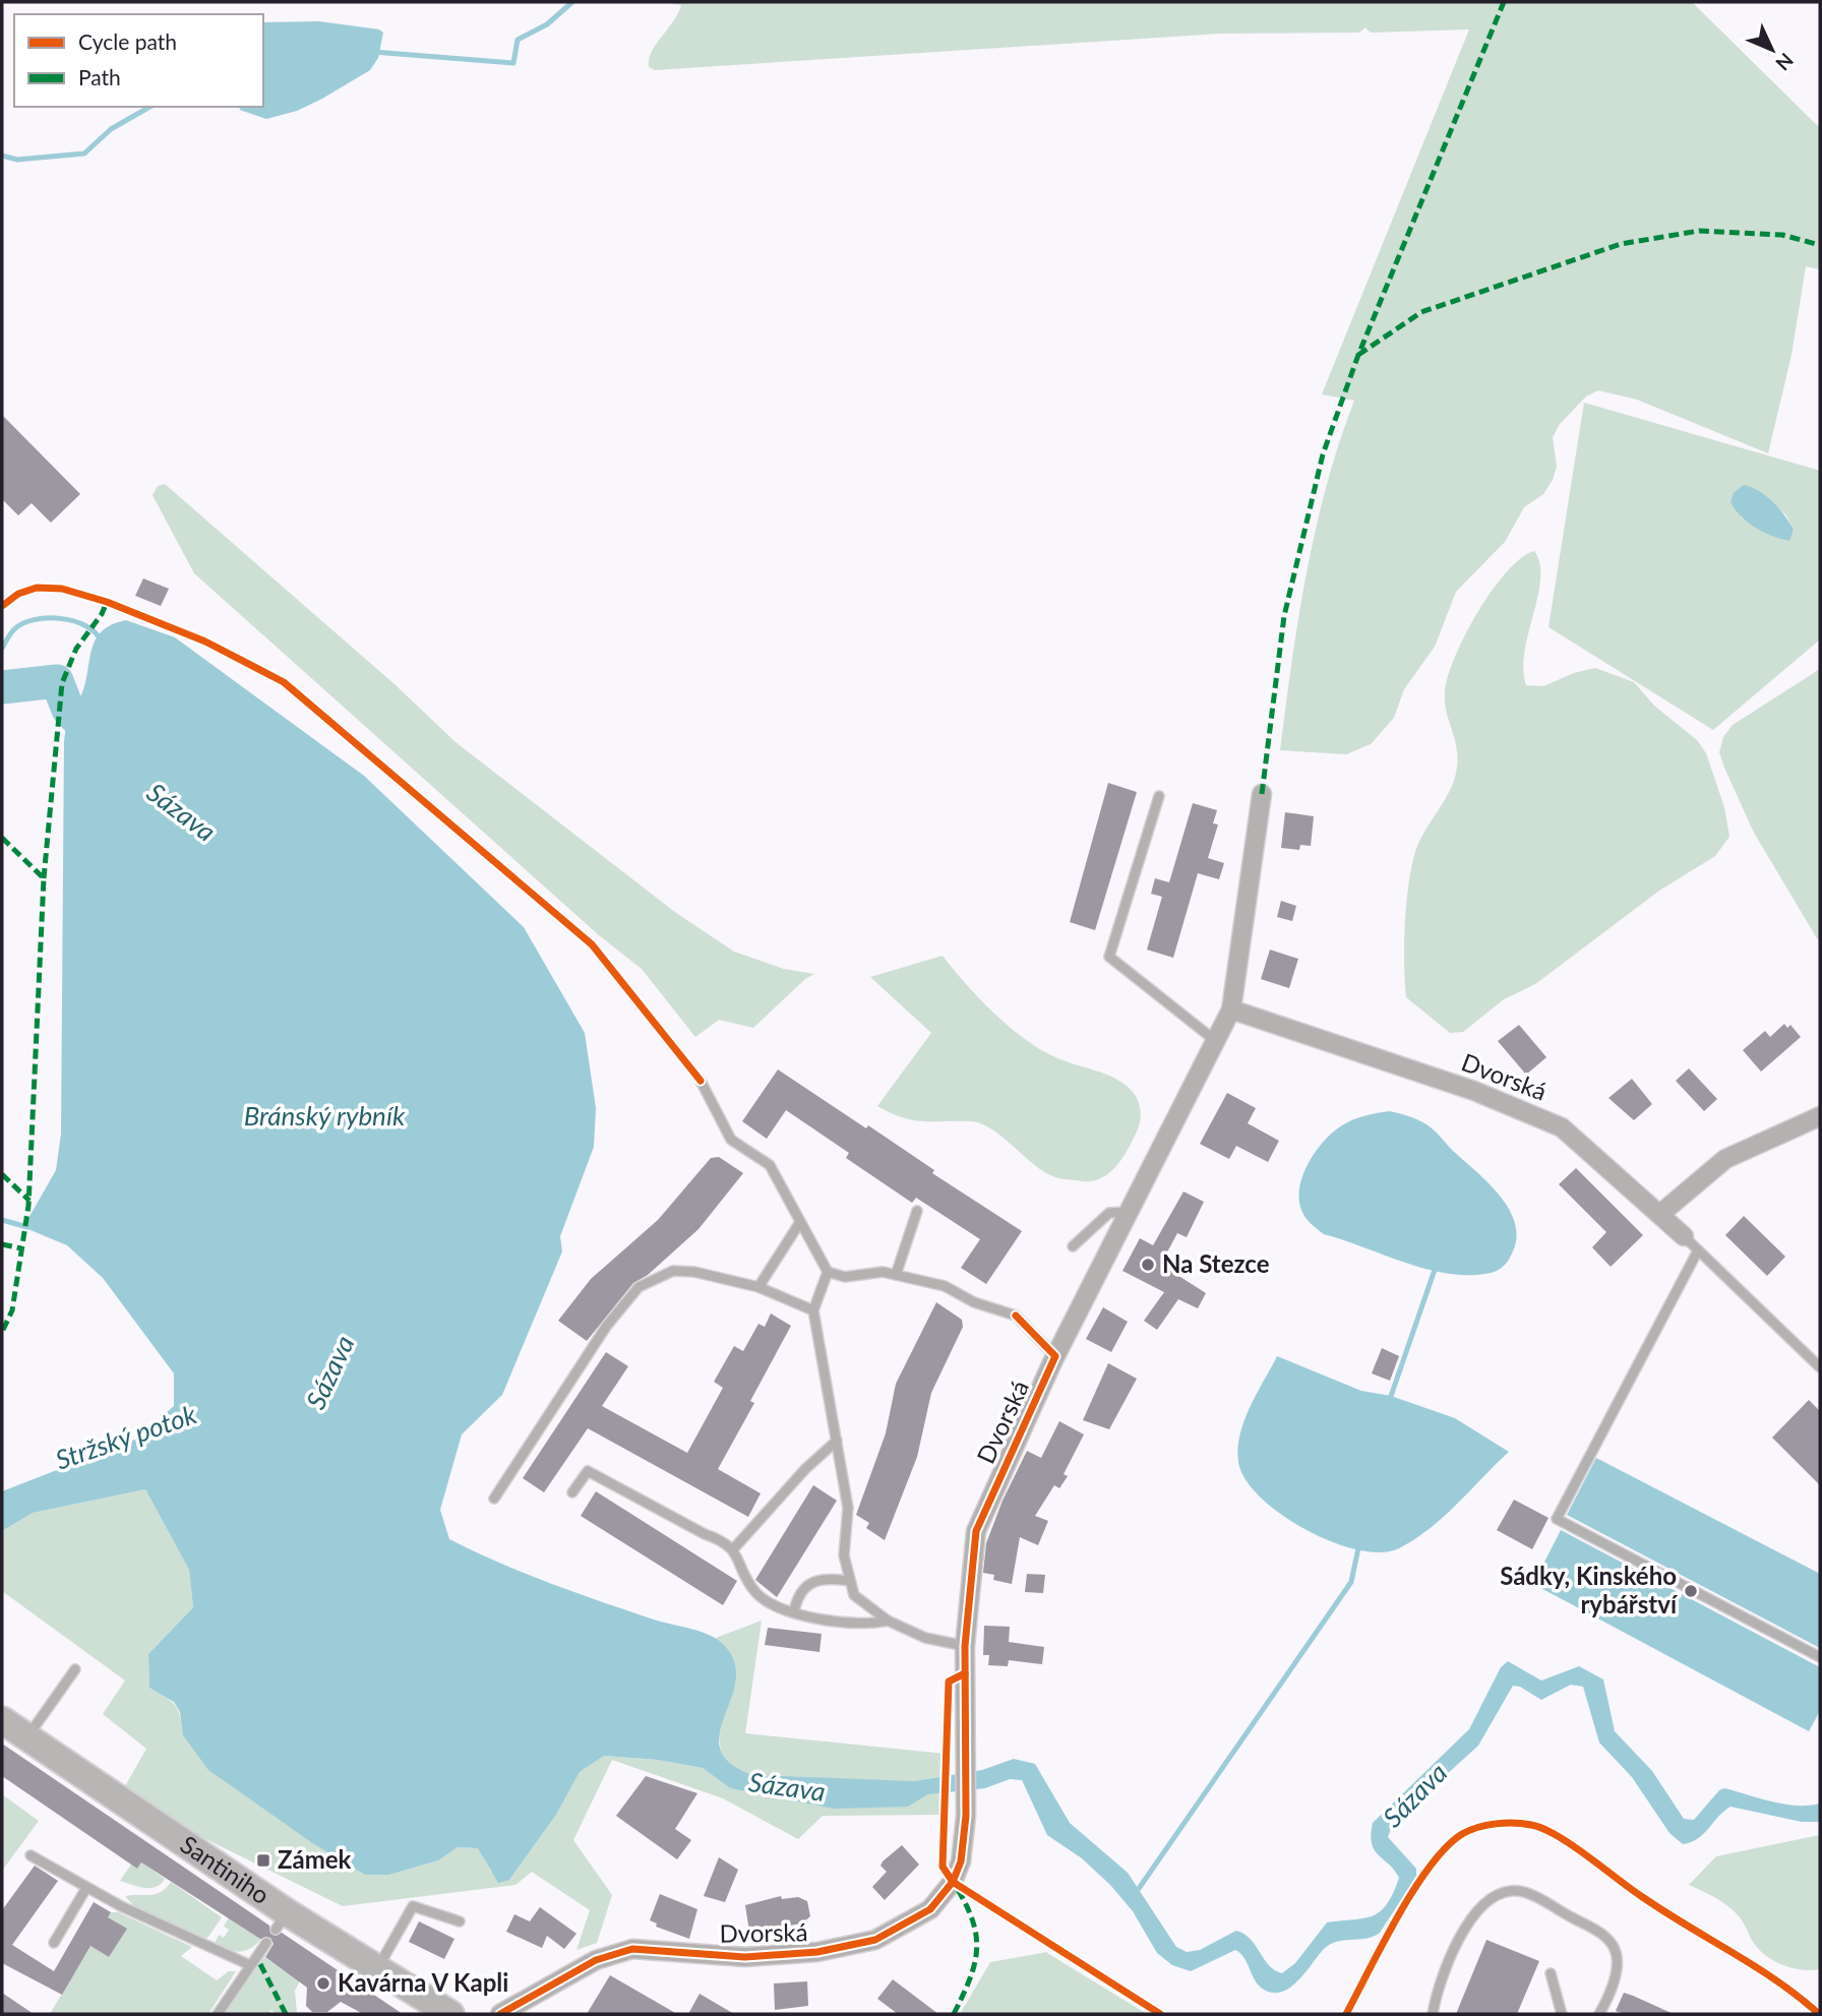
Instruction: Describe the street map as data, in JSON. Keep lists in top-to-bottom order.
{
  "streets": {
    "main road": ["Santiniho"],
    "street": ["Dvorská"]
  },
  "water": ["Sázava", "Bránský rybník", "Stržský potok"],
  "places": {
    "other": ["Na Stezce", "Sádky, Kinského rybářství", "Kavárna V Kapli"],
    "transit": ["Zámek"]
  },
  "legend": ["Cycle path", "Path"],
  "north": "bottom right"
}
